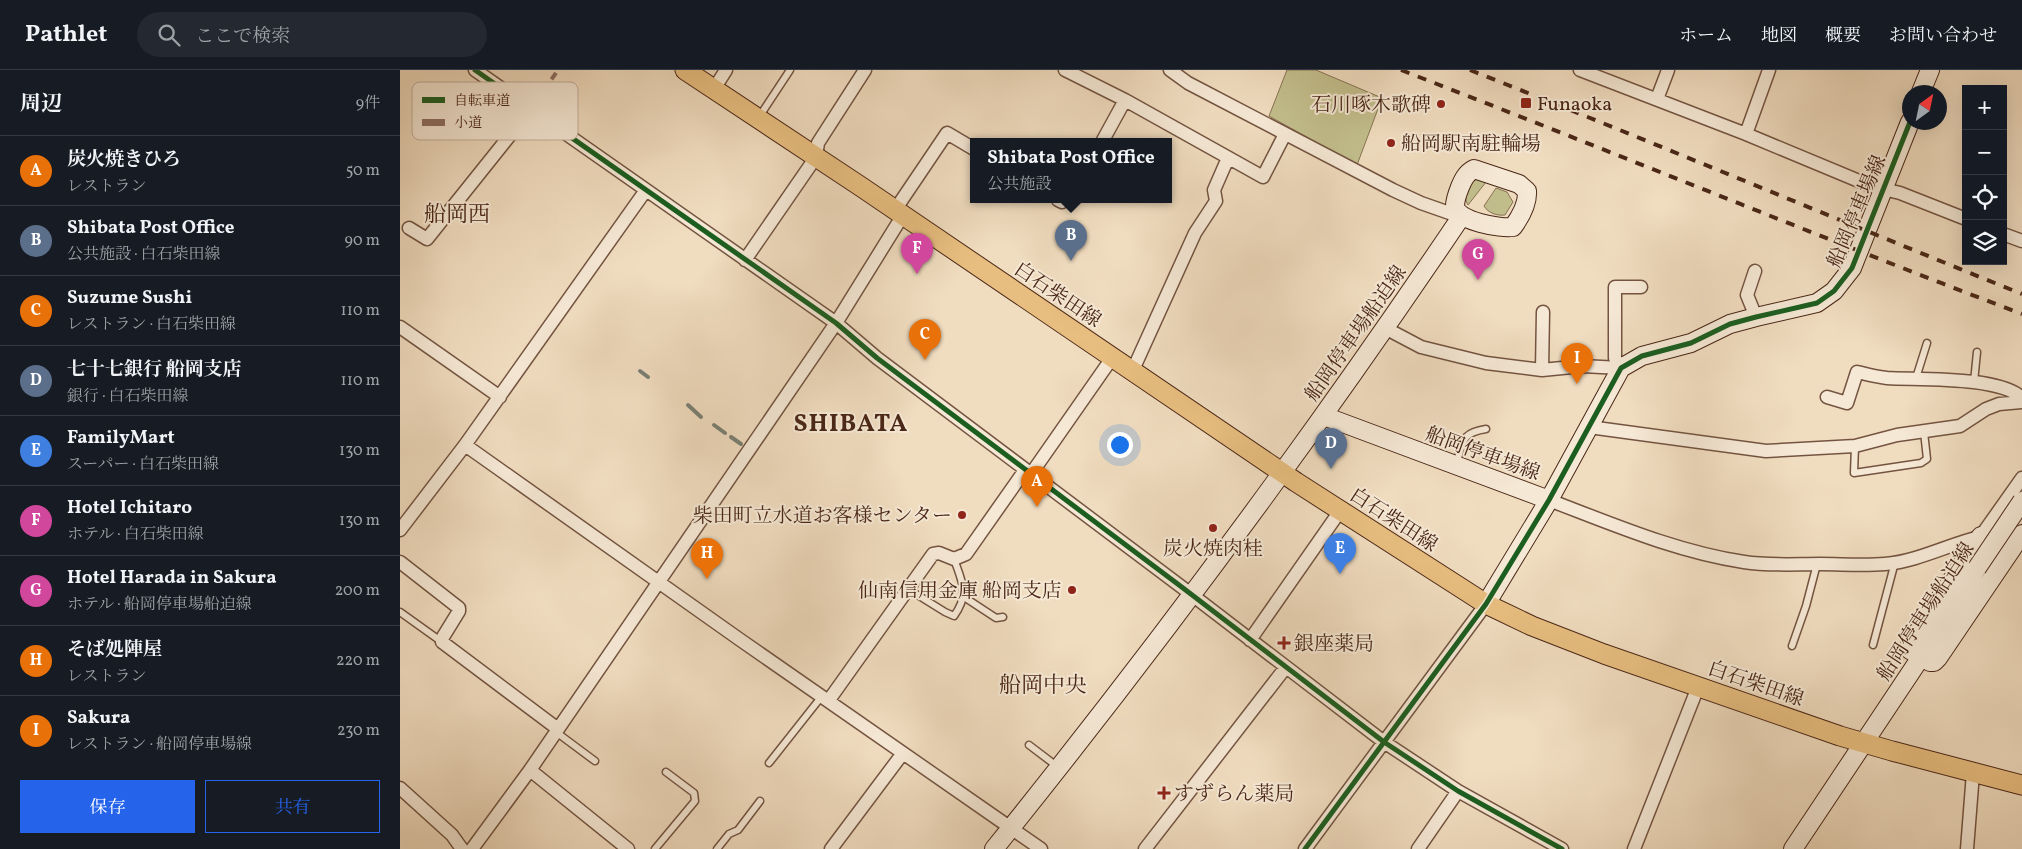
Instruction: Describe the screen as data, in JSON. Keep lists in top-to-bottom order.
{
  "streets": {
    "main road": ["白石柴田線"],
    "street": ["船岡停車場線", "船岡停車場船迫線"]
  },
  "crossings": [
    ["船岡停車場線", "船岡停車場船迫線"],
    ["白石柴田線", "船岡停車場船迫線"]
  ],
  "districts": ["船岡西", "SHIBATA", "船岡中央"],
  "places": {
    "transit": ["Funaoka"],
    "other": [
      "石川啄木歌碑",
      "船岡駅南駐輪場",
      "柴田町立水道お客様センター",
      "炭火焼肉桂",
      "仙南信用金庫 船岡支店"
    ],
    "health": ["銀座薬局", "すずらん薬局"]
  },
  "legend": ["自転車道", "小道"],
  "north": "top right",
  "page": {
    "header": "Pathlet",
    "search": "ここで検索",
    "nav": [
      "ホーム",
      "地図",
      "概要",
      "お問い合わせ"
    ],
    "heading": ["周辺", "9件"],
    "map_buttons": ["+", "−"],
    "list": [
      {
        "mark": "A",
        "name": "炭火焼きひろ",
        "note": "レストラン",
        "value": "50 m"
      },
      {
        "mark": "B",
        "name": "Shibata Post Office",
        "note": "公共施設 · 白石柴田線",
        "value": "90 m"
      },
      {
        "mark": "C",
        "name": "Suzume Sushi",
        "note": "レストラン · 白石柴田線",
        "value": "110 m"
      },
      {
        "mark": "D",
        "name": "七十七銀行 船岡支店",
        "note": "銀行 · 白石柴田線",
        "value": "110 m"
      },
      {
        "mark": "E",
        "name": "FamilyMart",
        "note": "スーパー · 白石柴田線",
        "value": "130 m"
      },
      {
        "mark": "F",
        "name": "Hotel Ichitaro",
        "note": "ホテル · 白石柴田線",
        "value": "130 m"
      },
      {
        "mark": "G",
        "name": "Hotel Harada in Sakura",
        "note": "ホテル · 船岡停車場船迫線",
        "value": "200 m"
      },
      {
        "mark": "H",
        "name": "そば処陣屋",
        "note": "レストラン",
        "value": "220 m"
      },
      {
        "mark": "I",
        "name": "Sakura",
        "note": "レストラン · 船岡停車場線",
        "value": "230 m"
      }
    ],
    "popup": ["Shibata Post Office", "公共施設"],
    "pins": [
      "B",
      "F",
      "G",
      "C",
      "I",
      "D",
      "A",
      "E",
      "H"
    ],
    "buttons": ["保存", "共有"]
  }
}
